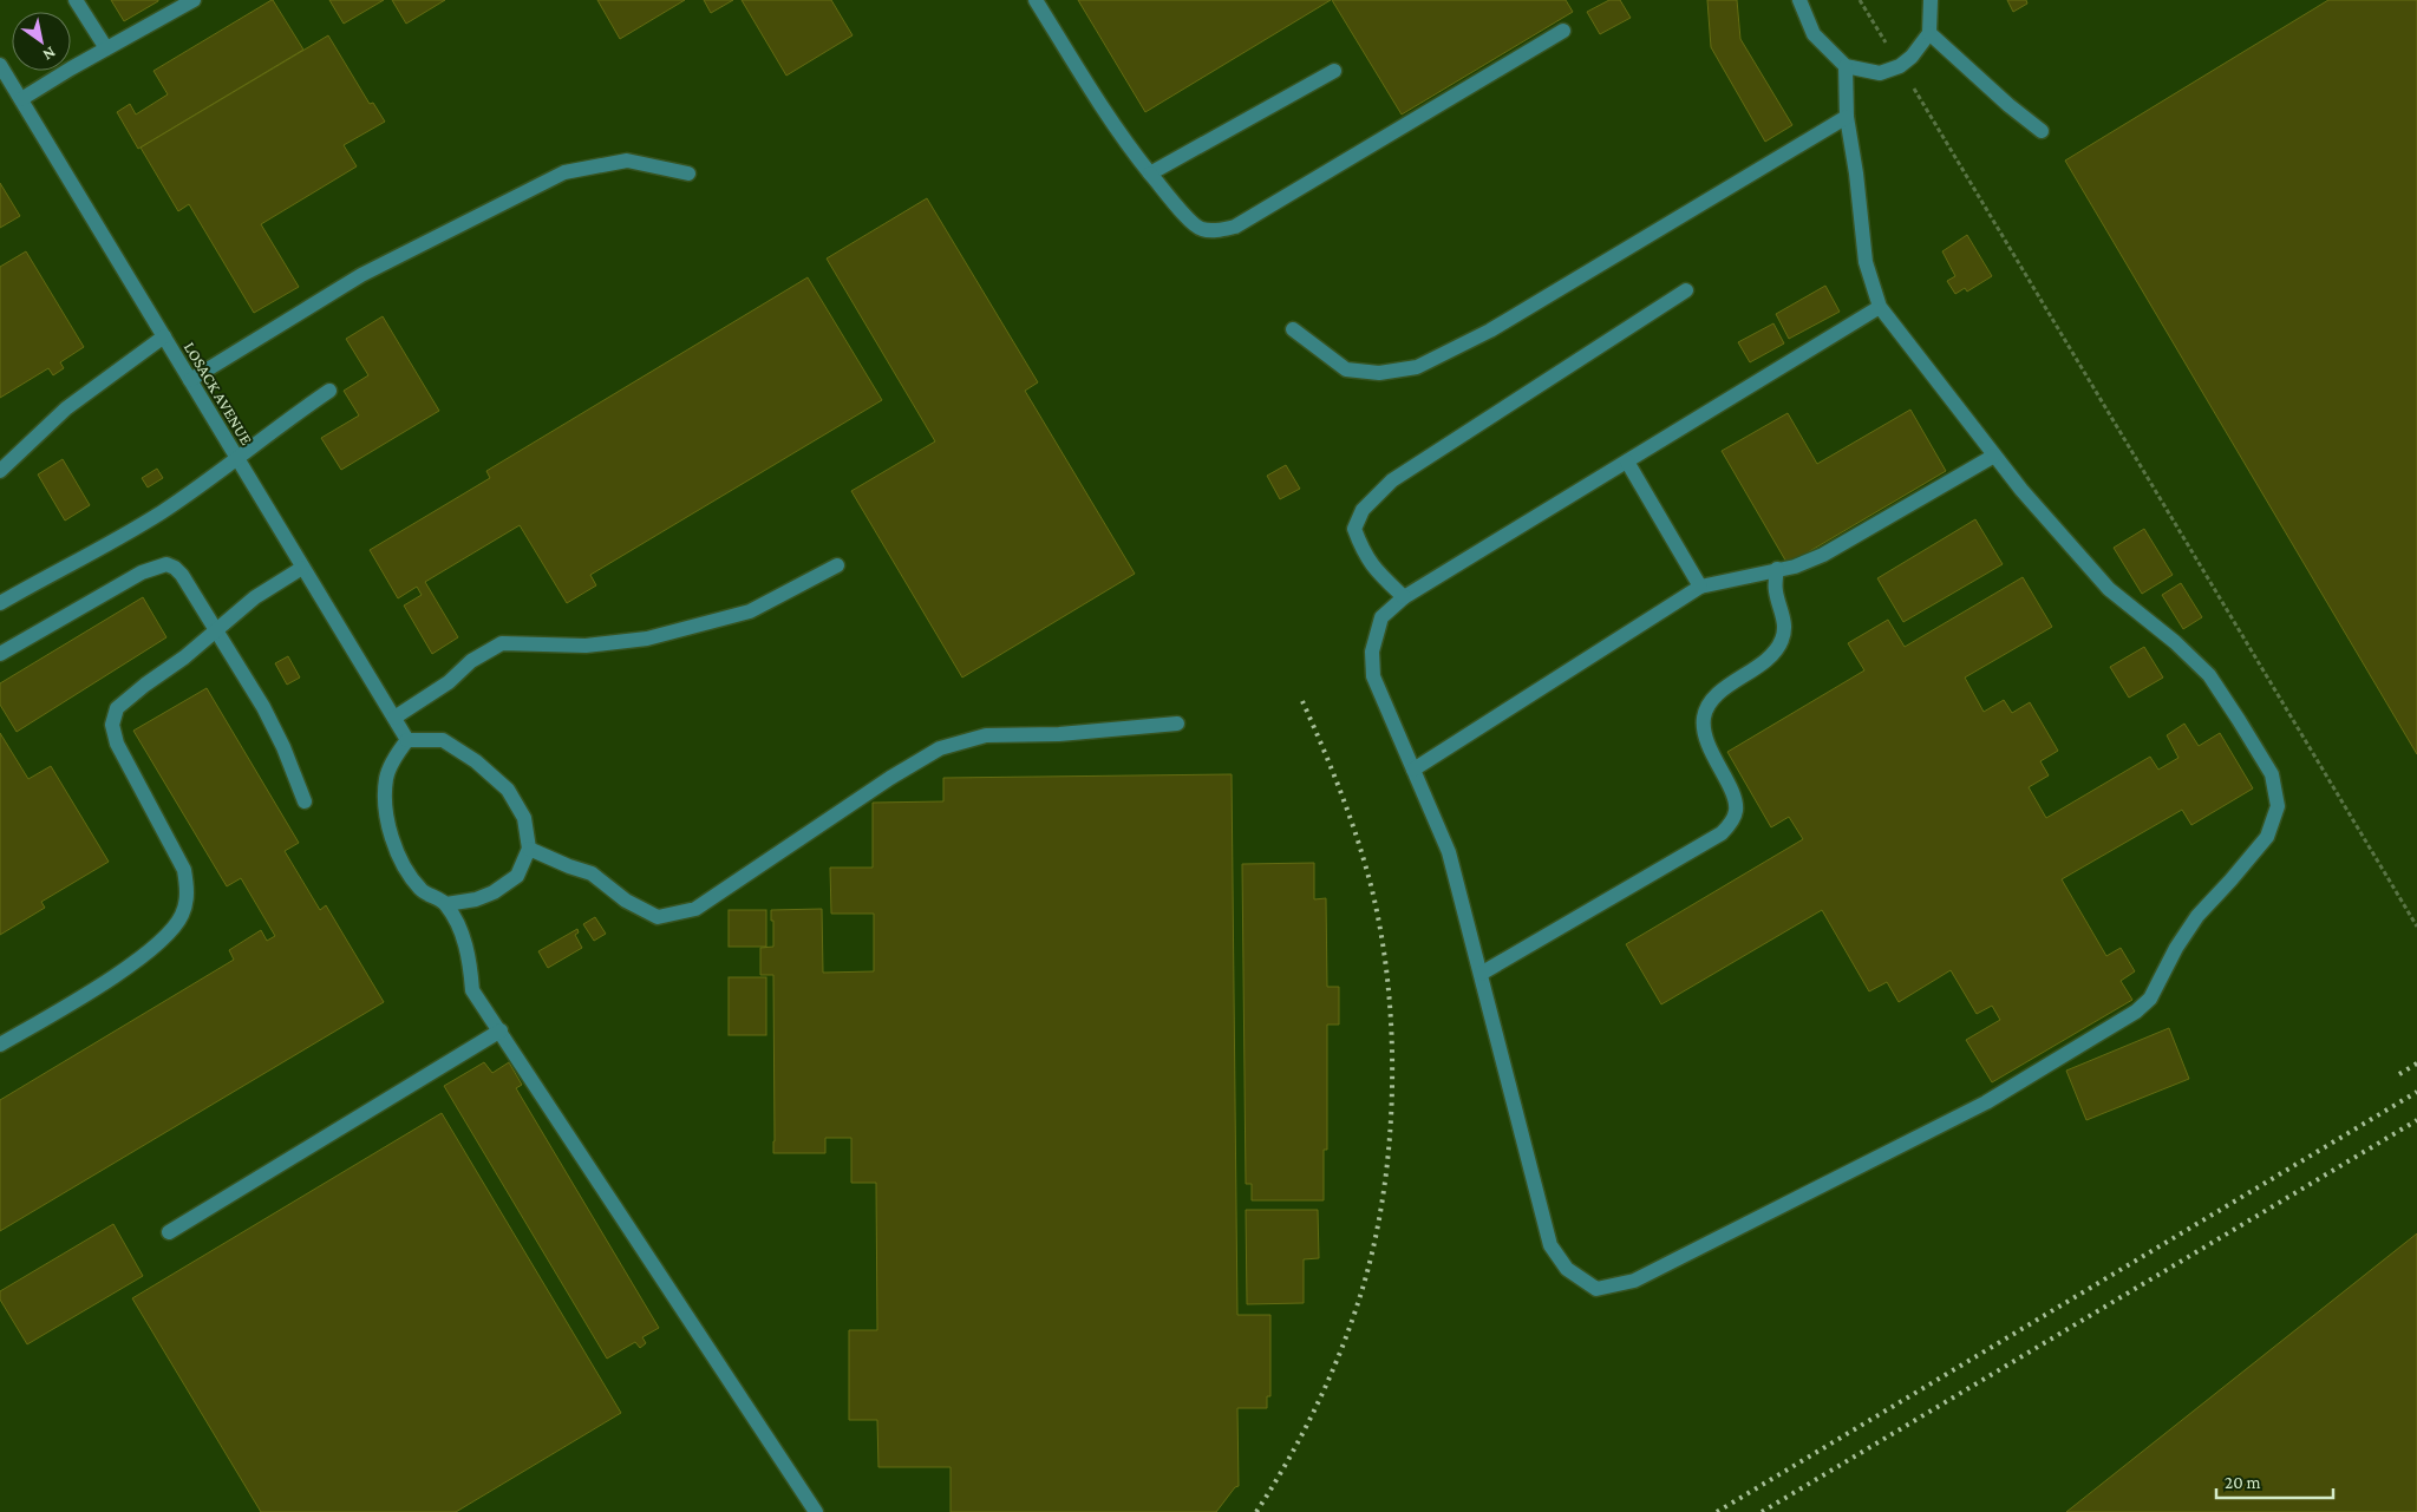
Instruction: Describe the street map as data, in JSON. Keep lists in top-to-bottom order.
{
  "streets": {
    "street": ["LOSACK AVENUE"]
  },
  "scale_bar": "20 m",
  "north": "bottom right"
}
